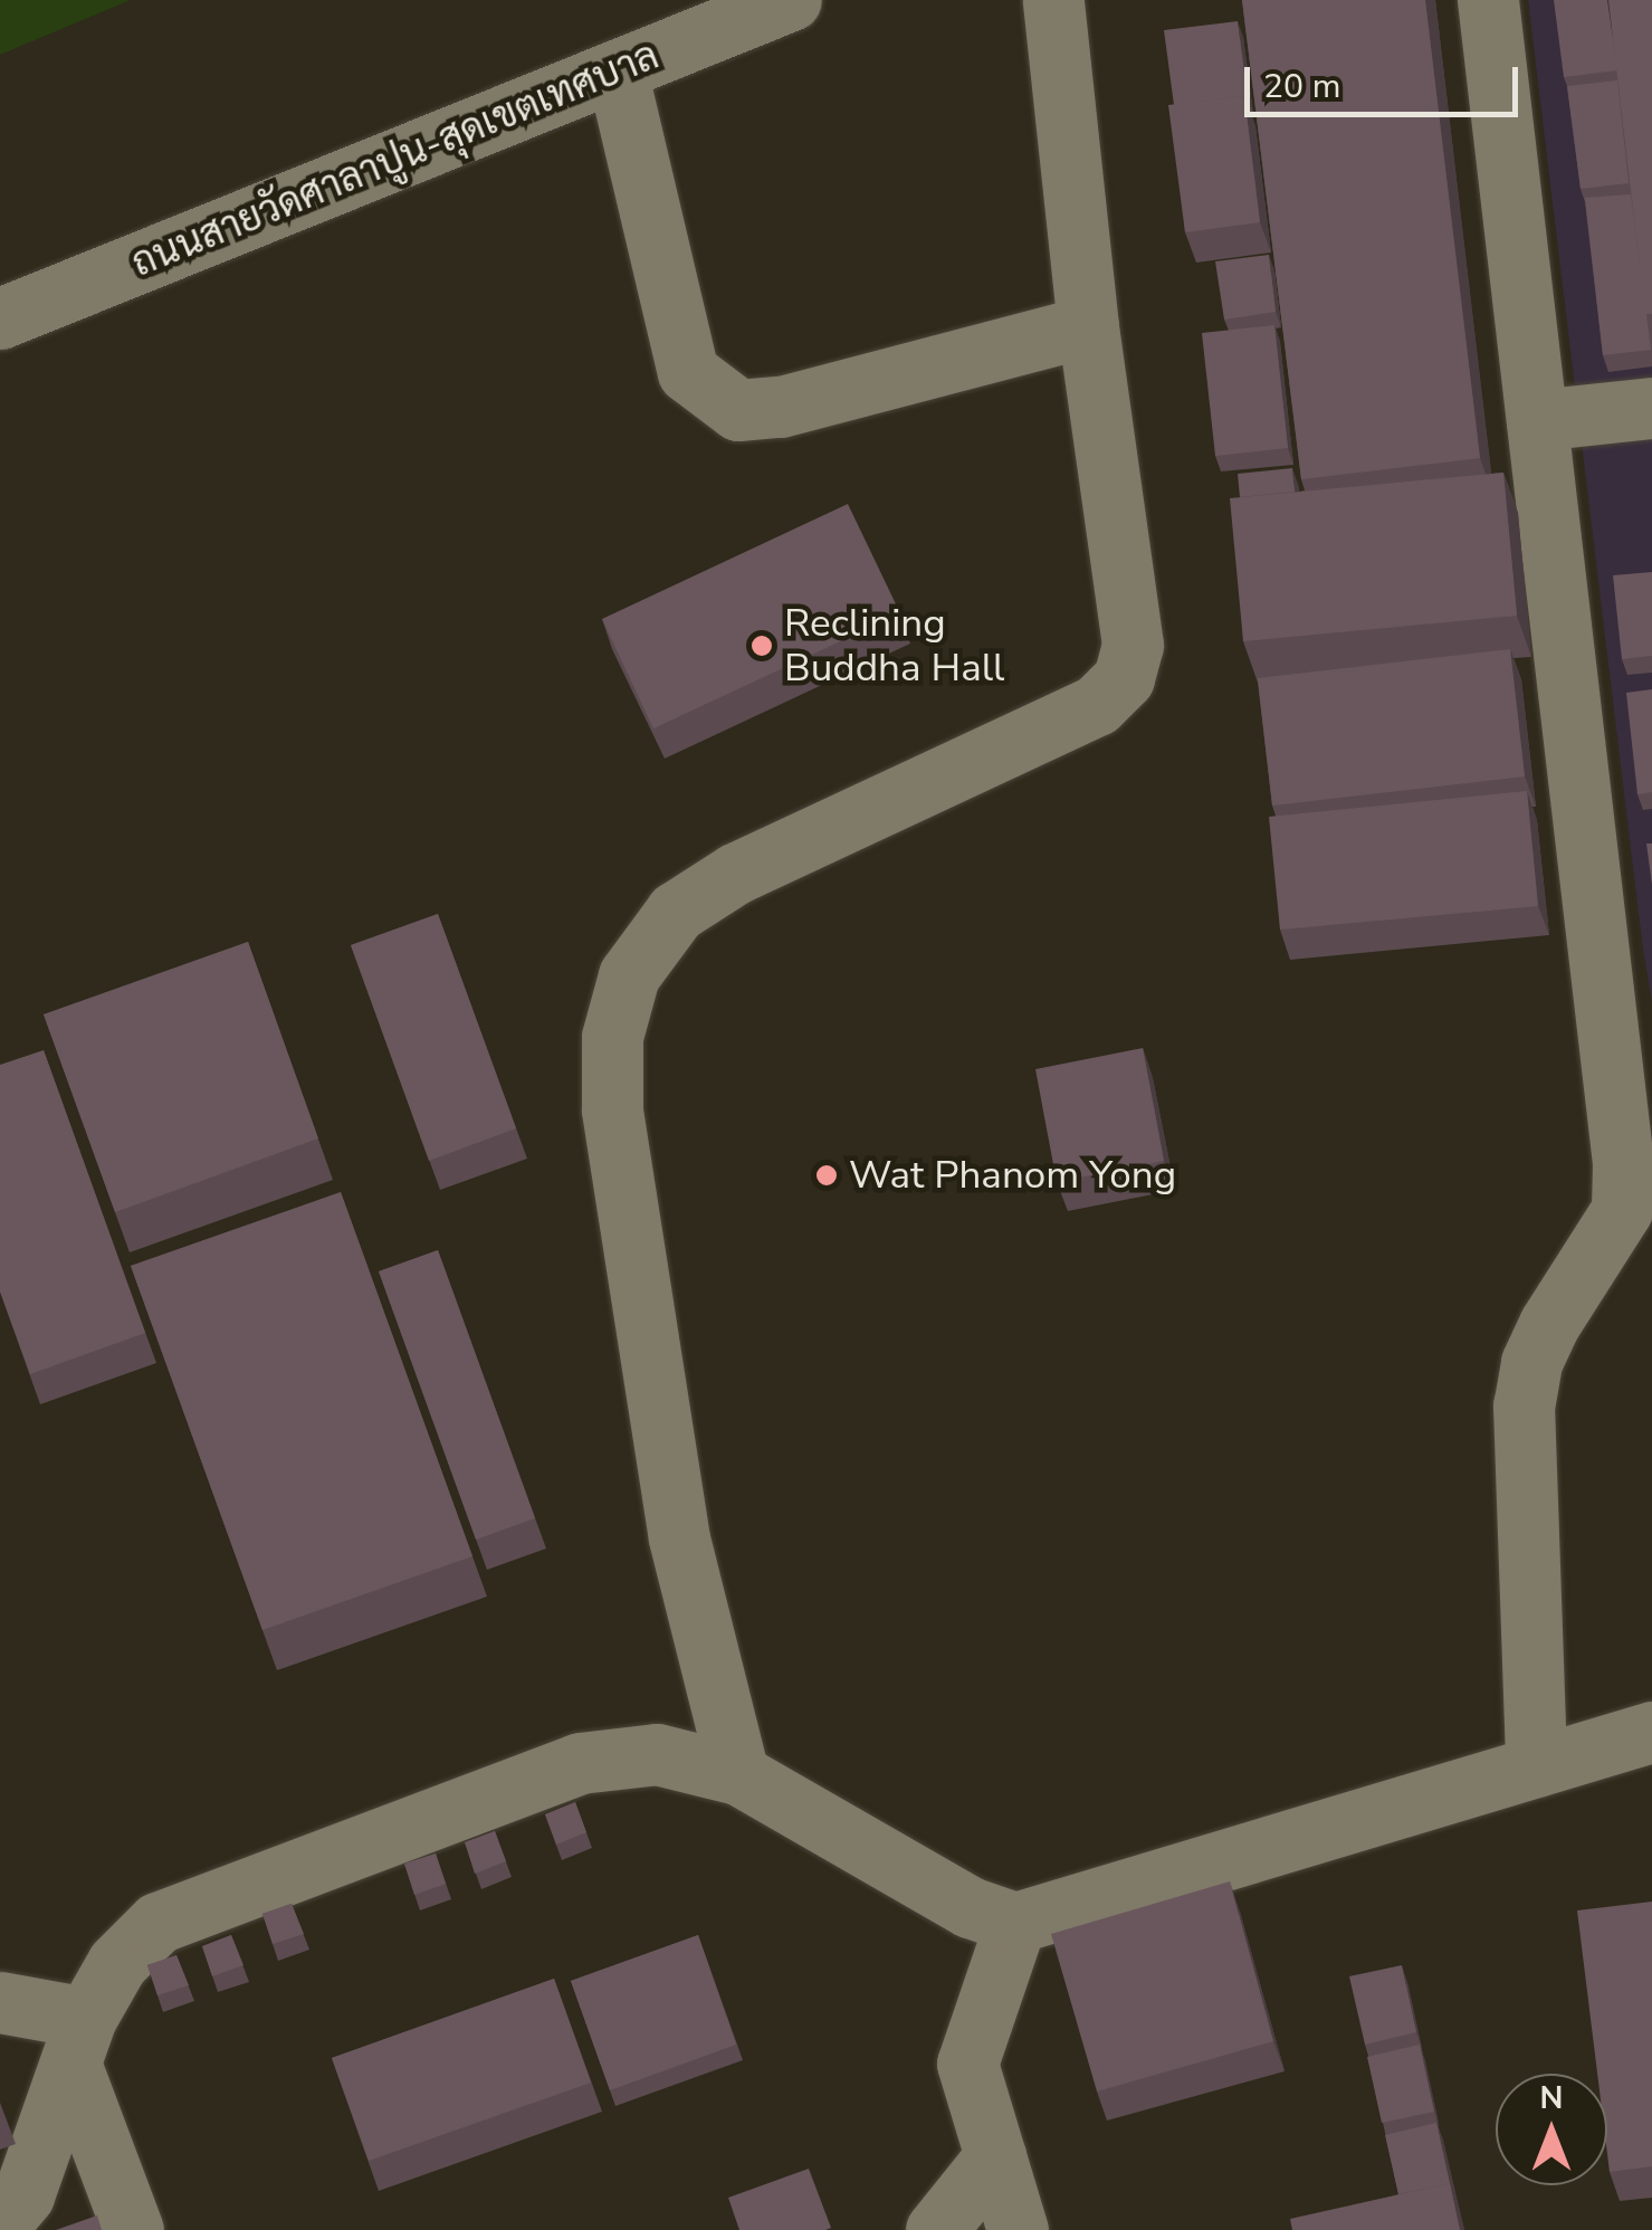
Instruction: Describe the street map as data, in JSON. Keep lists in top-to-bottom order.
{
  "streets": {
    "street": ["ถนนสายวัดศาลาปูน-สุดเขตเทศบาล"]
  },
  "places": ["Reclining Buddha Hall", "Wat Phanom Yong"],
  "scale_bar": "20 m",
  "north": "top"
}
